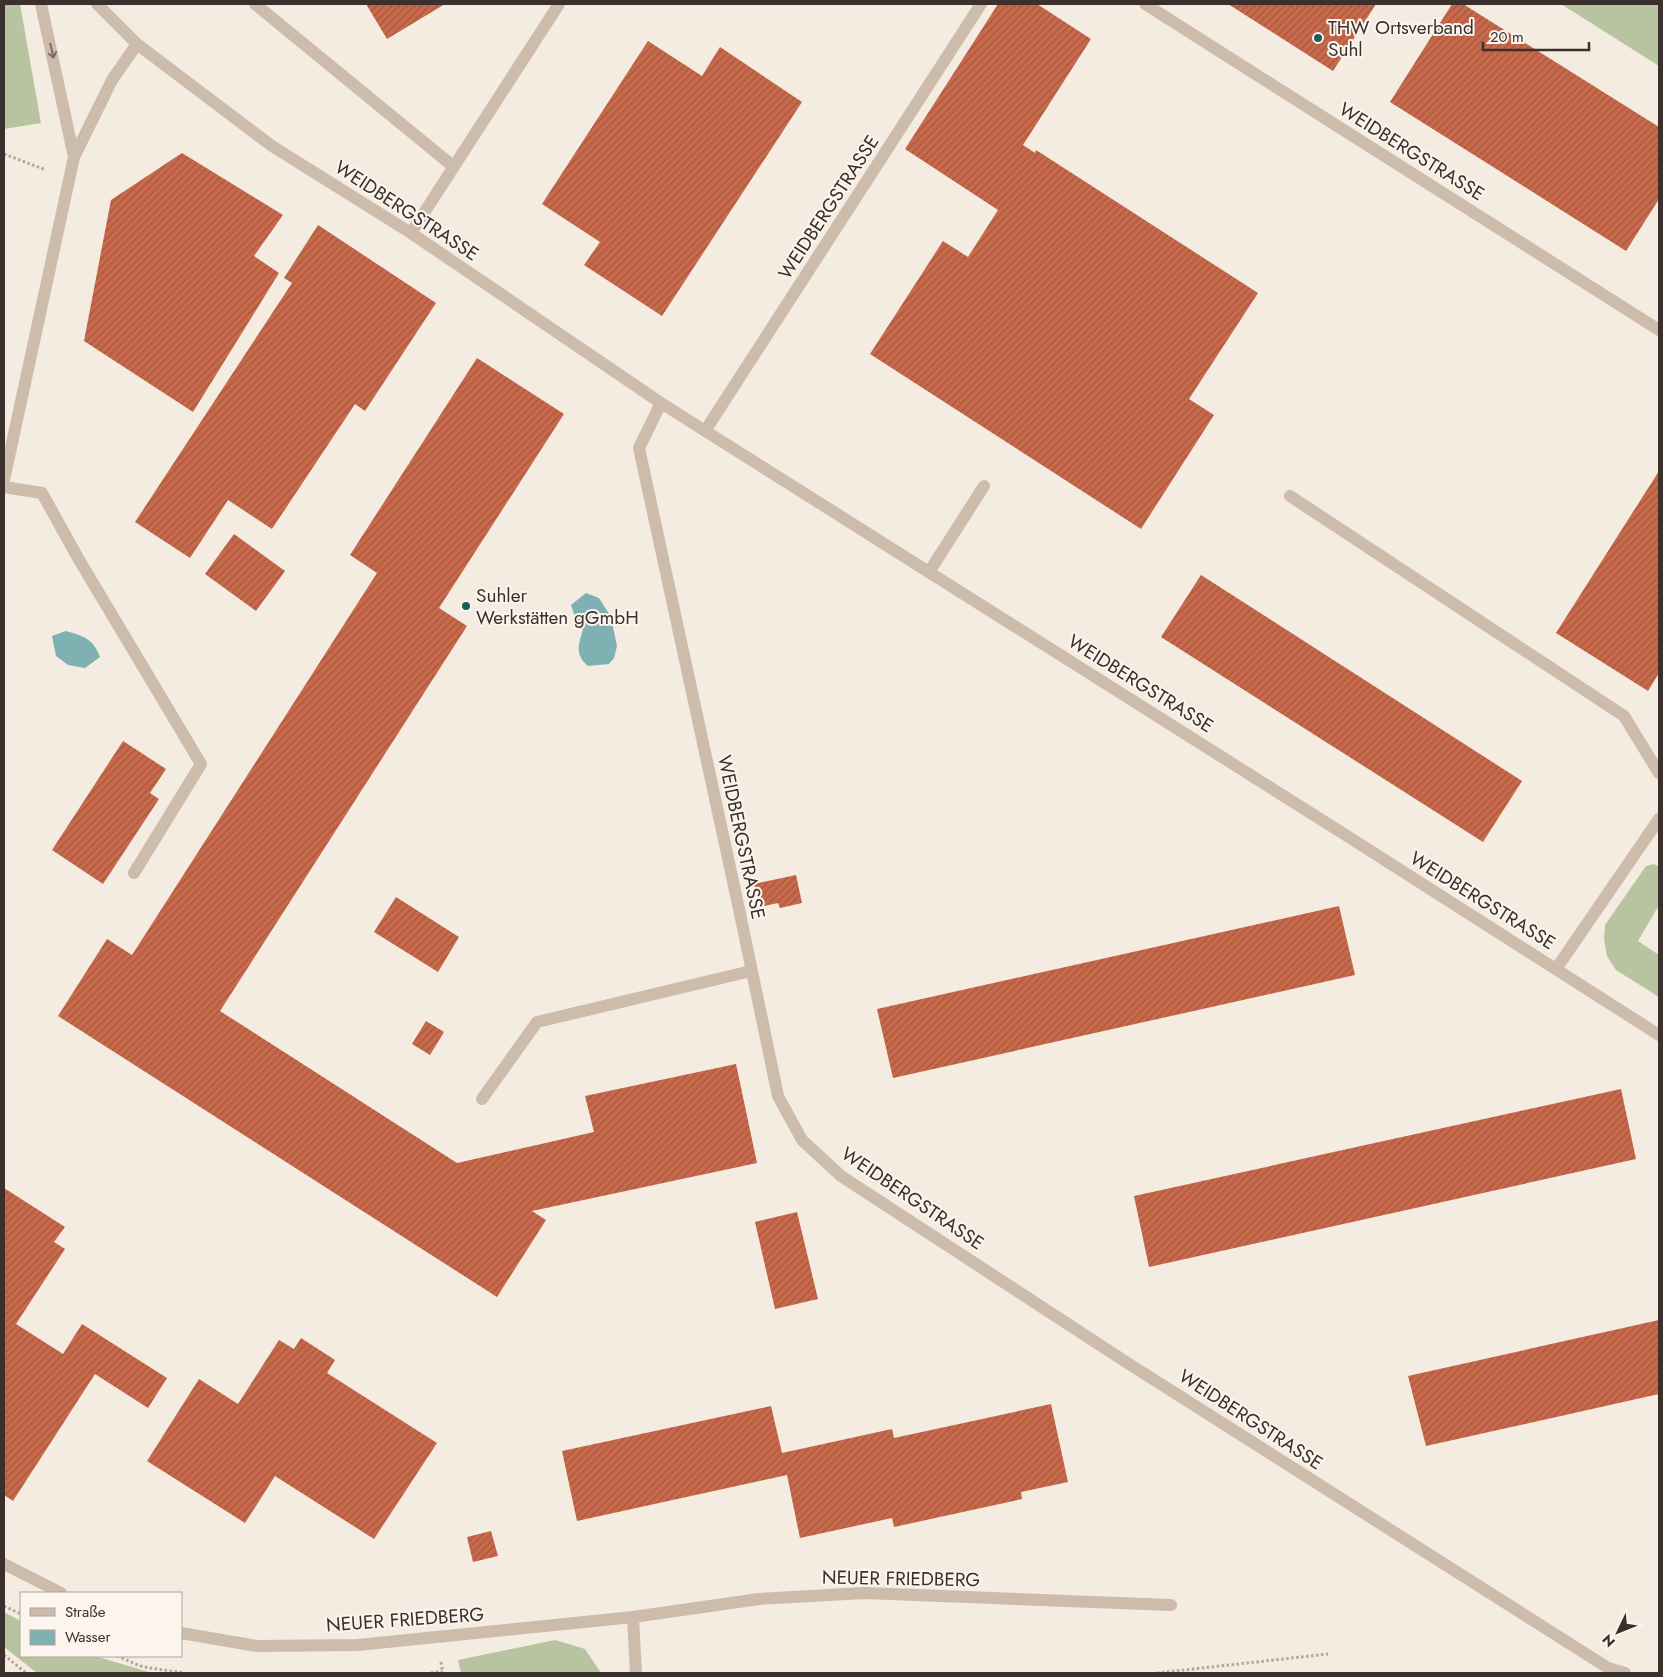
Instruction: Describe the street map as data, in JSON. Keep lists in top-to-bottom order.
{
  "streets": {
    "street": ["WEIDBERGSTRASSE", "NEUER FRIEDBERG"]
  },
  "places": ["THW Ortsverband Suhl", "Suhler Werkstätten gGmbH"],
  "legend": ["Straße", "Wasser"],
  "scale_bar": "20 m",
  "north": "bottom left"
}
